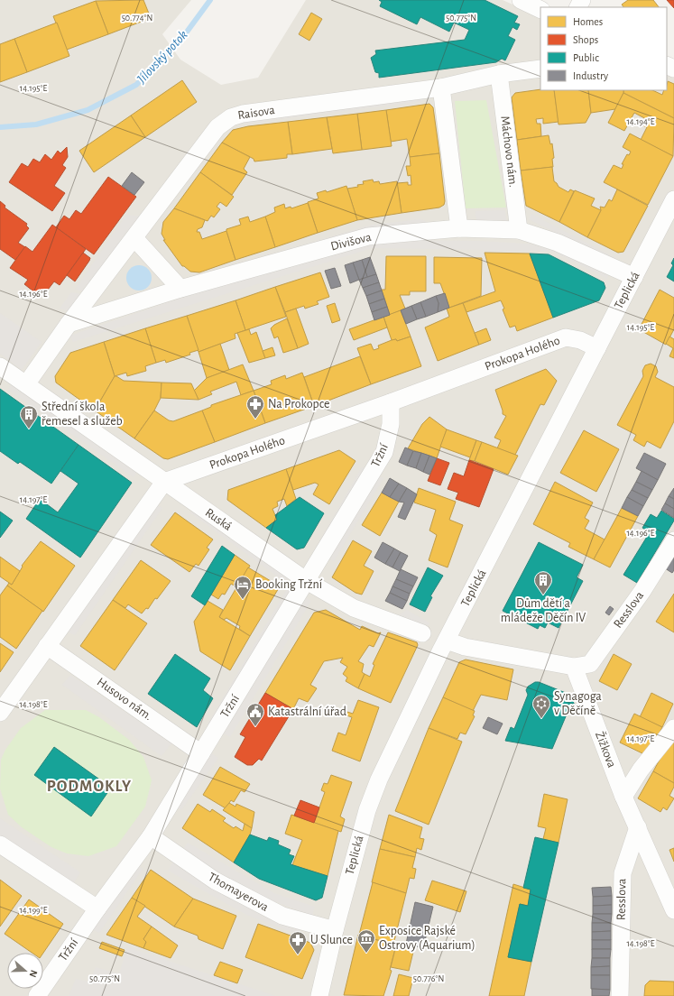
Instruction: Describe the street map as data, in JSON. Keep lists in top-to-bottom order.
{
  "streets": {
    "street": [
      "Raisova",
      "Máchovo nám.",
      "Divišova",
      "Teplická",
      "Prokopa Holého",
      "Tržní",
      "Ruská",
      "Resslova",
      "Husovo nám.",
      "Žižkova",
      "Thomayerova"
    ]
  },
  "crossings": [
    ["Raisova", "Máchovo nám."],
    ["Raisova", "Divišova"],
    ["Raisova", "Ruská"],
    ["Máchovo nám.", "Divišova"],
    ["Divišova", "Teplická"],
    ["Teplická", "Prokopa Holého"],
    ["Teplická", "Thomayerova"],
    ["Prokopa Holého", "Tržní"],
    ["Prokopa Holého", "Ruská"],
    ["Tržní", "Ruská"],
    ["Tržní", "Husovo nám."],
    ["Tržní", "Thomayerova"],
    ["Resslova", "Žižkova"]
  ],
  "districts": ["PODMOKLY"],
  "water": ["Jílovský potok"],
  "places": {
    "pharmacy": ["Na Prokopce", "U Slunce"],
    "building": ["Střední škola řemesel a služeb", "Dům dětí a mládeže Děčín IV"],
    "hotel": ["Booking Tržní"],
    "synagogue": ["Synagoga v Děčíně"],
    "public building": ["Katastrální úřad"],
    "museum": ["Exposice Rajské Ostrovy (Aquarium)"]
  },
  "legend": [
    "Homes",
    "Shops",
    "Public",
    "Industry"
  ],
  "north": "right",
  "coordinates": [
    "50.774°N",
    "50.775°N",
    "14.195°E",
    "14.194°E",
    "14.196°E",
    "14.197°E",
    "14.198°E",
    "14.199°E",
    "50.776°N"
  ]
}
